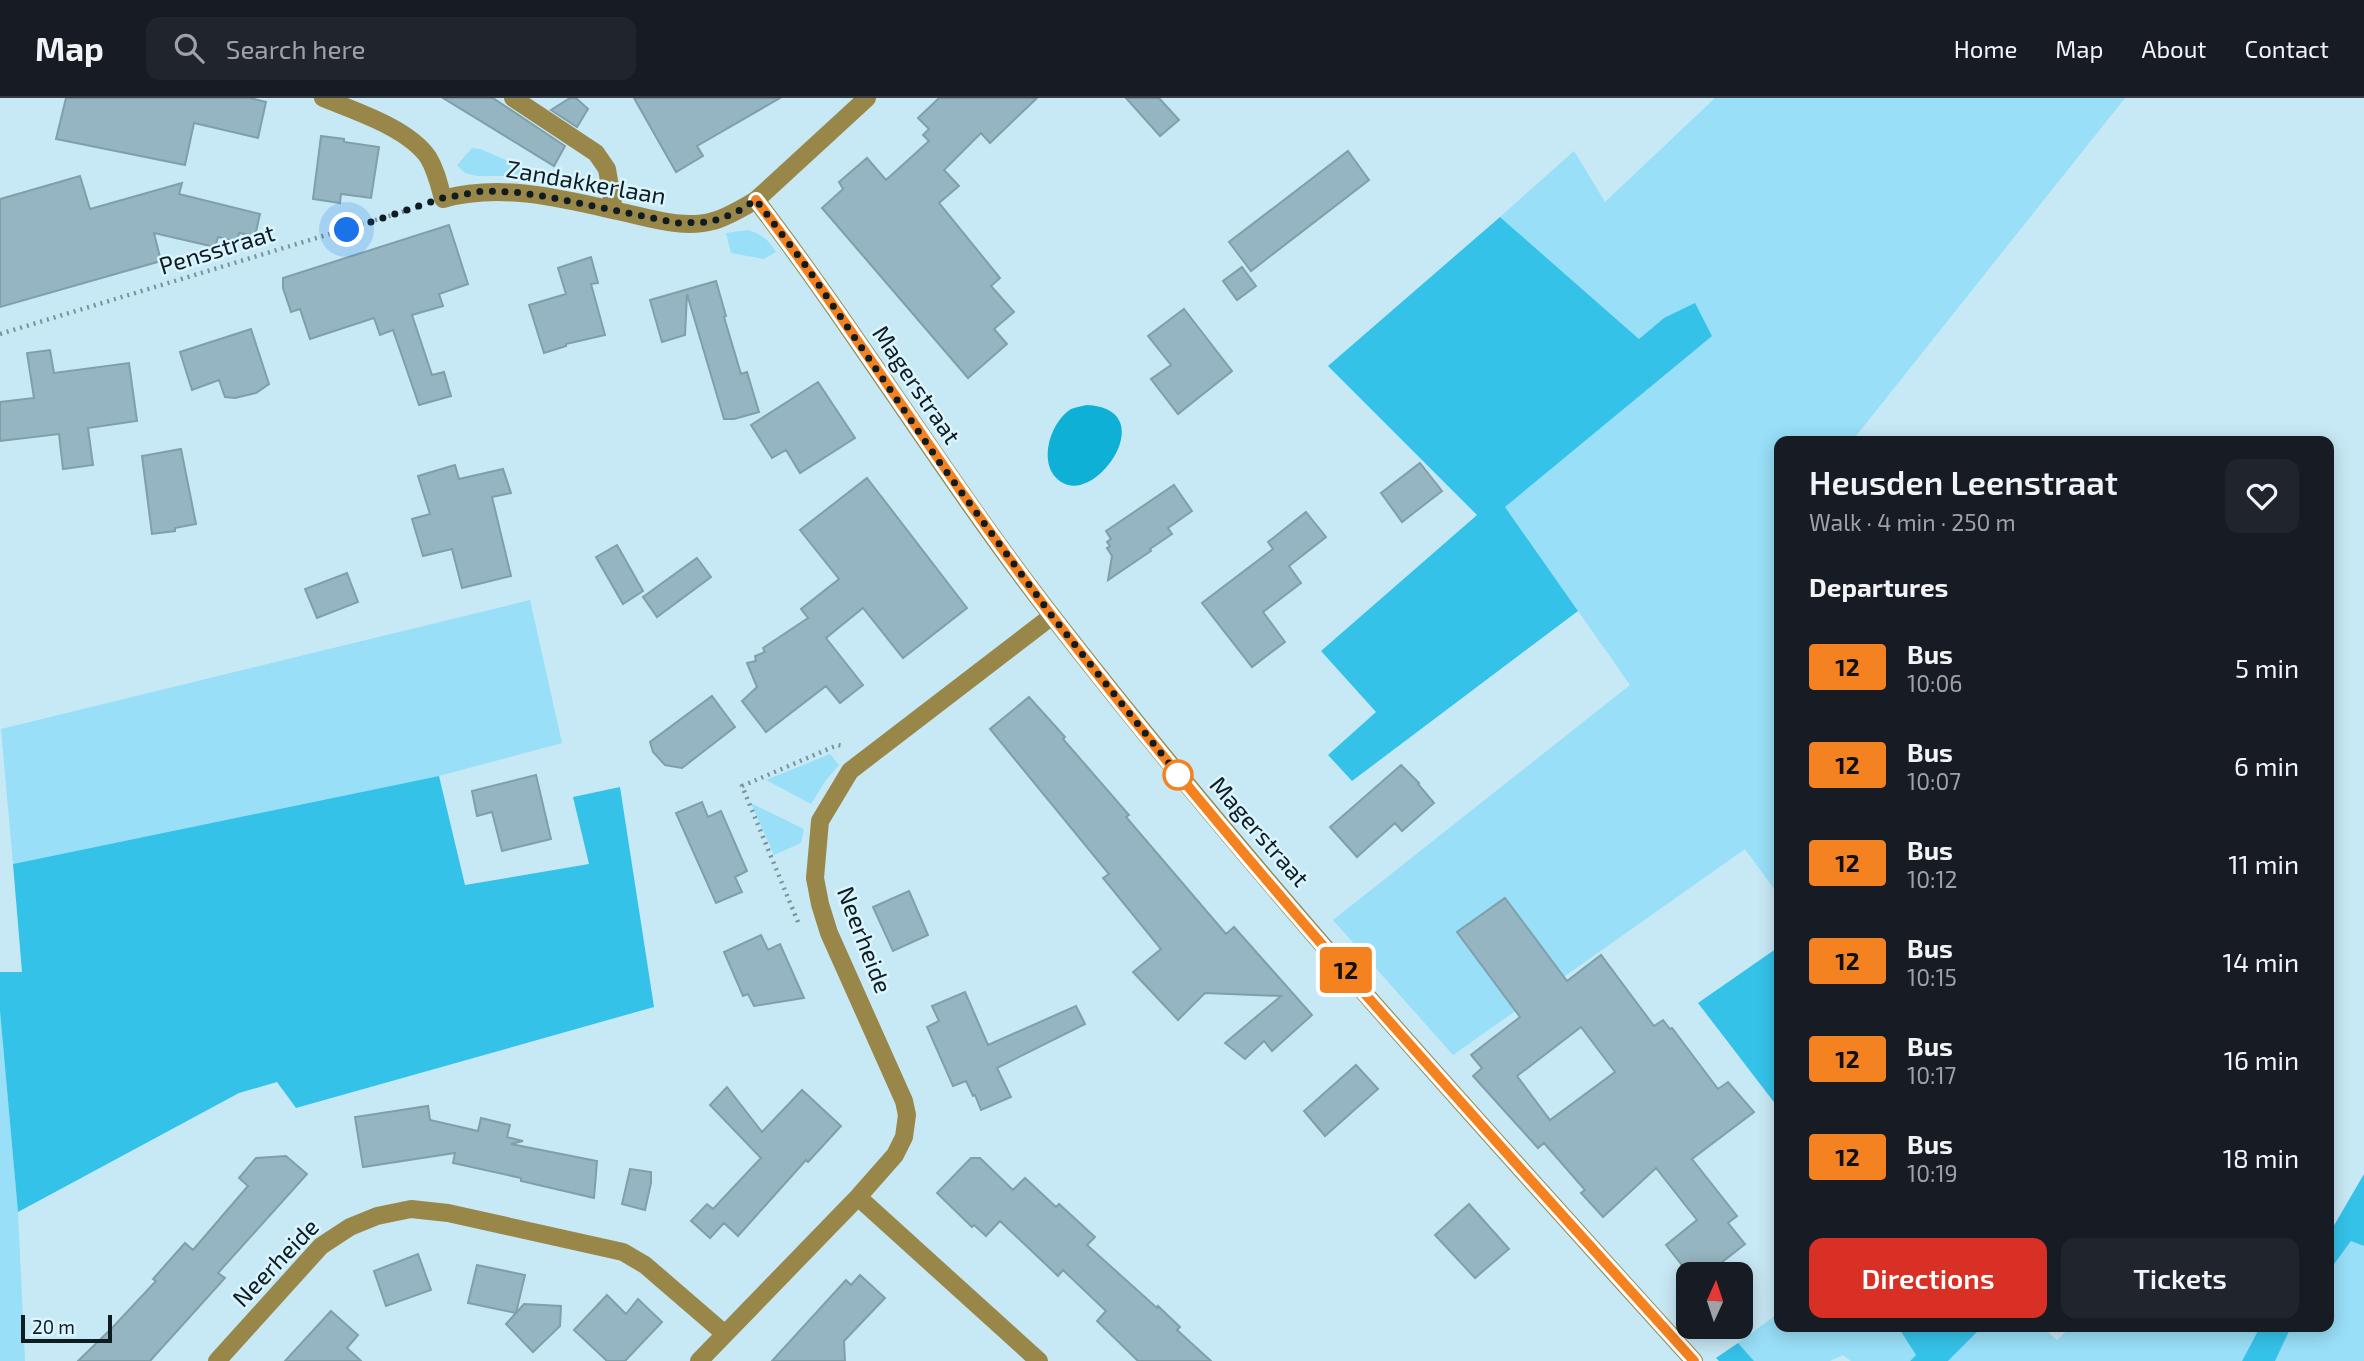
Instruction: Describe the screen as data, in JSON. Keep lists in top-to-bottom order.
{
  "streets": {
    "street": ["Zandakkerlaan", "Magerstraat", "Neerheide"],
    "path": ["Pensstraat"]
  },
  "crossings": [
    ["Zandakkerlaan", "Pensstraat"],
    ["Zandakkerlaan", "Magerstraat"],
    ["Magerstraat", "Neerheide"]
  ],
  "lines": ["bus line 12"],
  "scale_bar": "20 m",
  "north": "top",
  "page": {
    "header": "Map",
    "search": "Search here",
    "nav": [
      "Home",
      "Map",
      "About",
      "Contact"
    ],
    "on_map": "12",
    "heading": [
      ["Heusden Leenstraat", "Walk · 4 min · 250 m"],
      "Departures"
    ],
    "list": [
      {
        "mark": "12",
        "name": "Bus",
        "note": "10:06",
        "value": "5 min"
      },
      {
        "mark": "12",
        "name": "Bus",
        "note": "10:07",
        "value": "6 min"
      },
      {
        "mark": "12",
        "name": "Bus",
        "note": "10:12",
        "value": "11 min"
      },
      {
        "mark": "12",
        "name": "Bus",
        "note": "10:15",
        "value": "14 min"
      },
      {
        "mark": "12",
        "name": "Bus",
        "note": "10:17",
        "value": "16 min"
      },
      {
        "mark": "12",
        "name": "Bus",
        "note": "10:19",
        "value": "18 min"
      }
    ],
    "buttons": ["Directions", "Tickets"],
    "scale": "20 m"
  }
}
